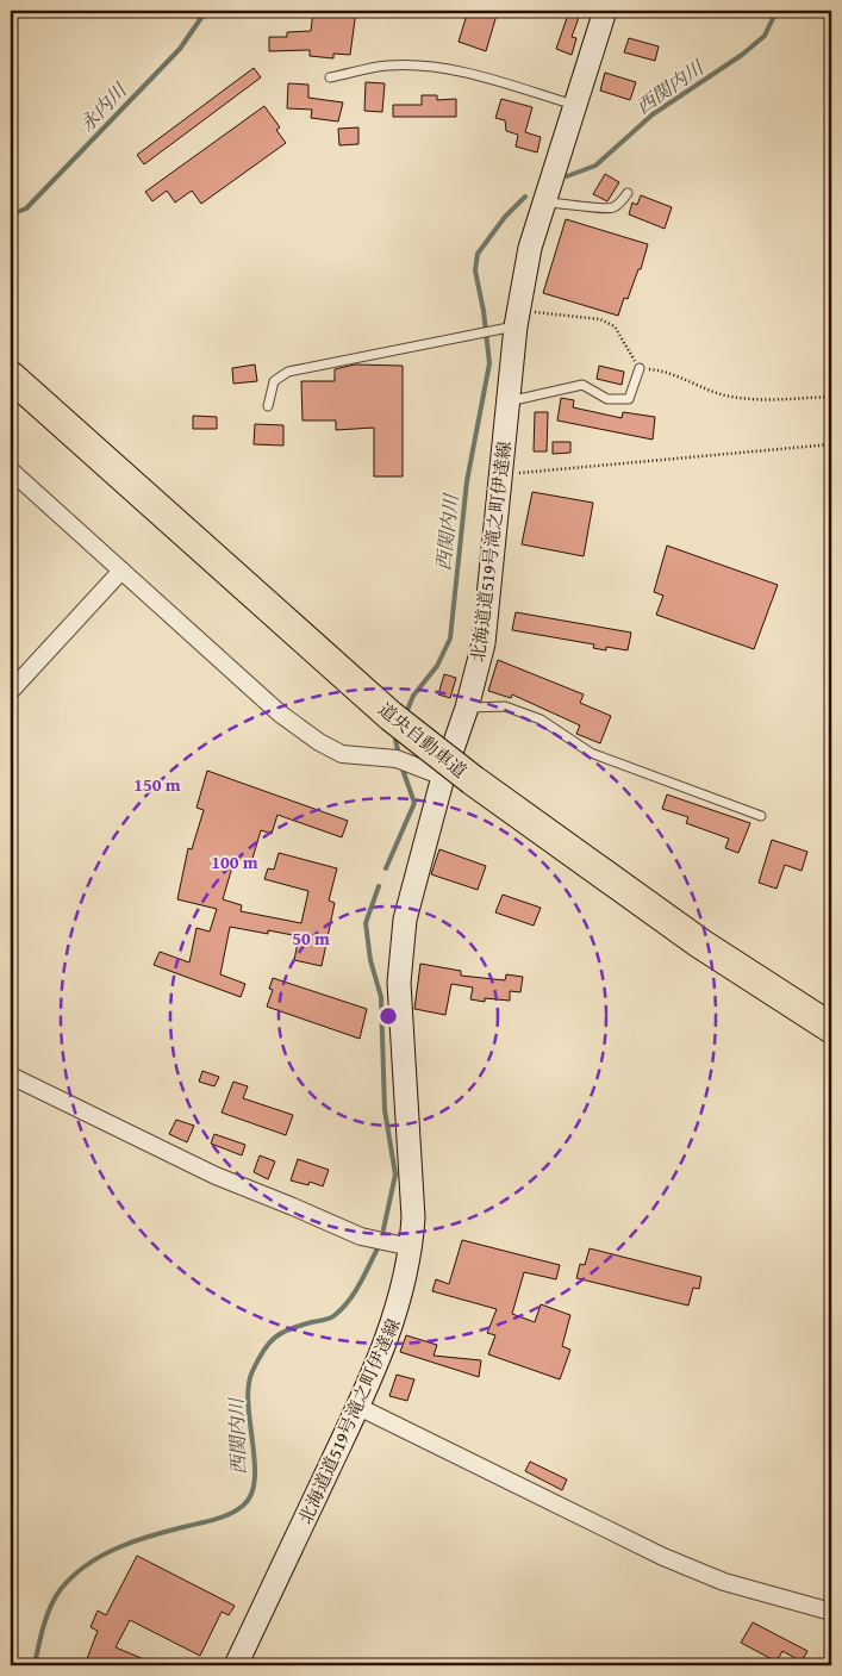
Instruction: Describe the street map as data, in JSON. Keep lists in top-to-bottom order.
{
  "streets": {
    "highway": ["道央自動車道"],
    "main road": ["北海道道519号滝之町伊達線"]
  },
  "water": ["西関内川", "永内川"],
  "rings": ["150 m", "100 m", "50 m"]
}
